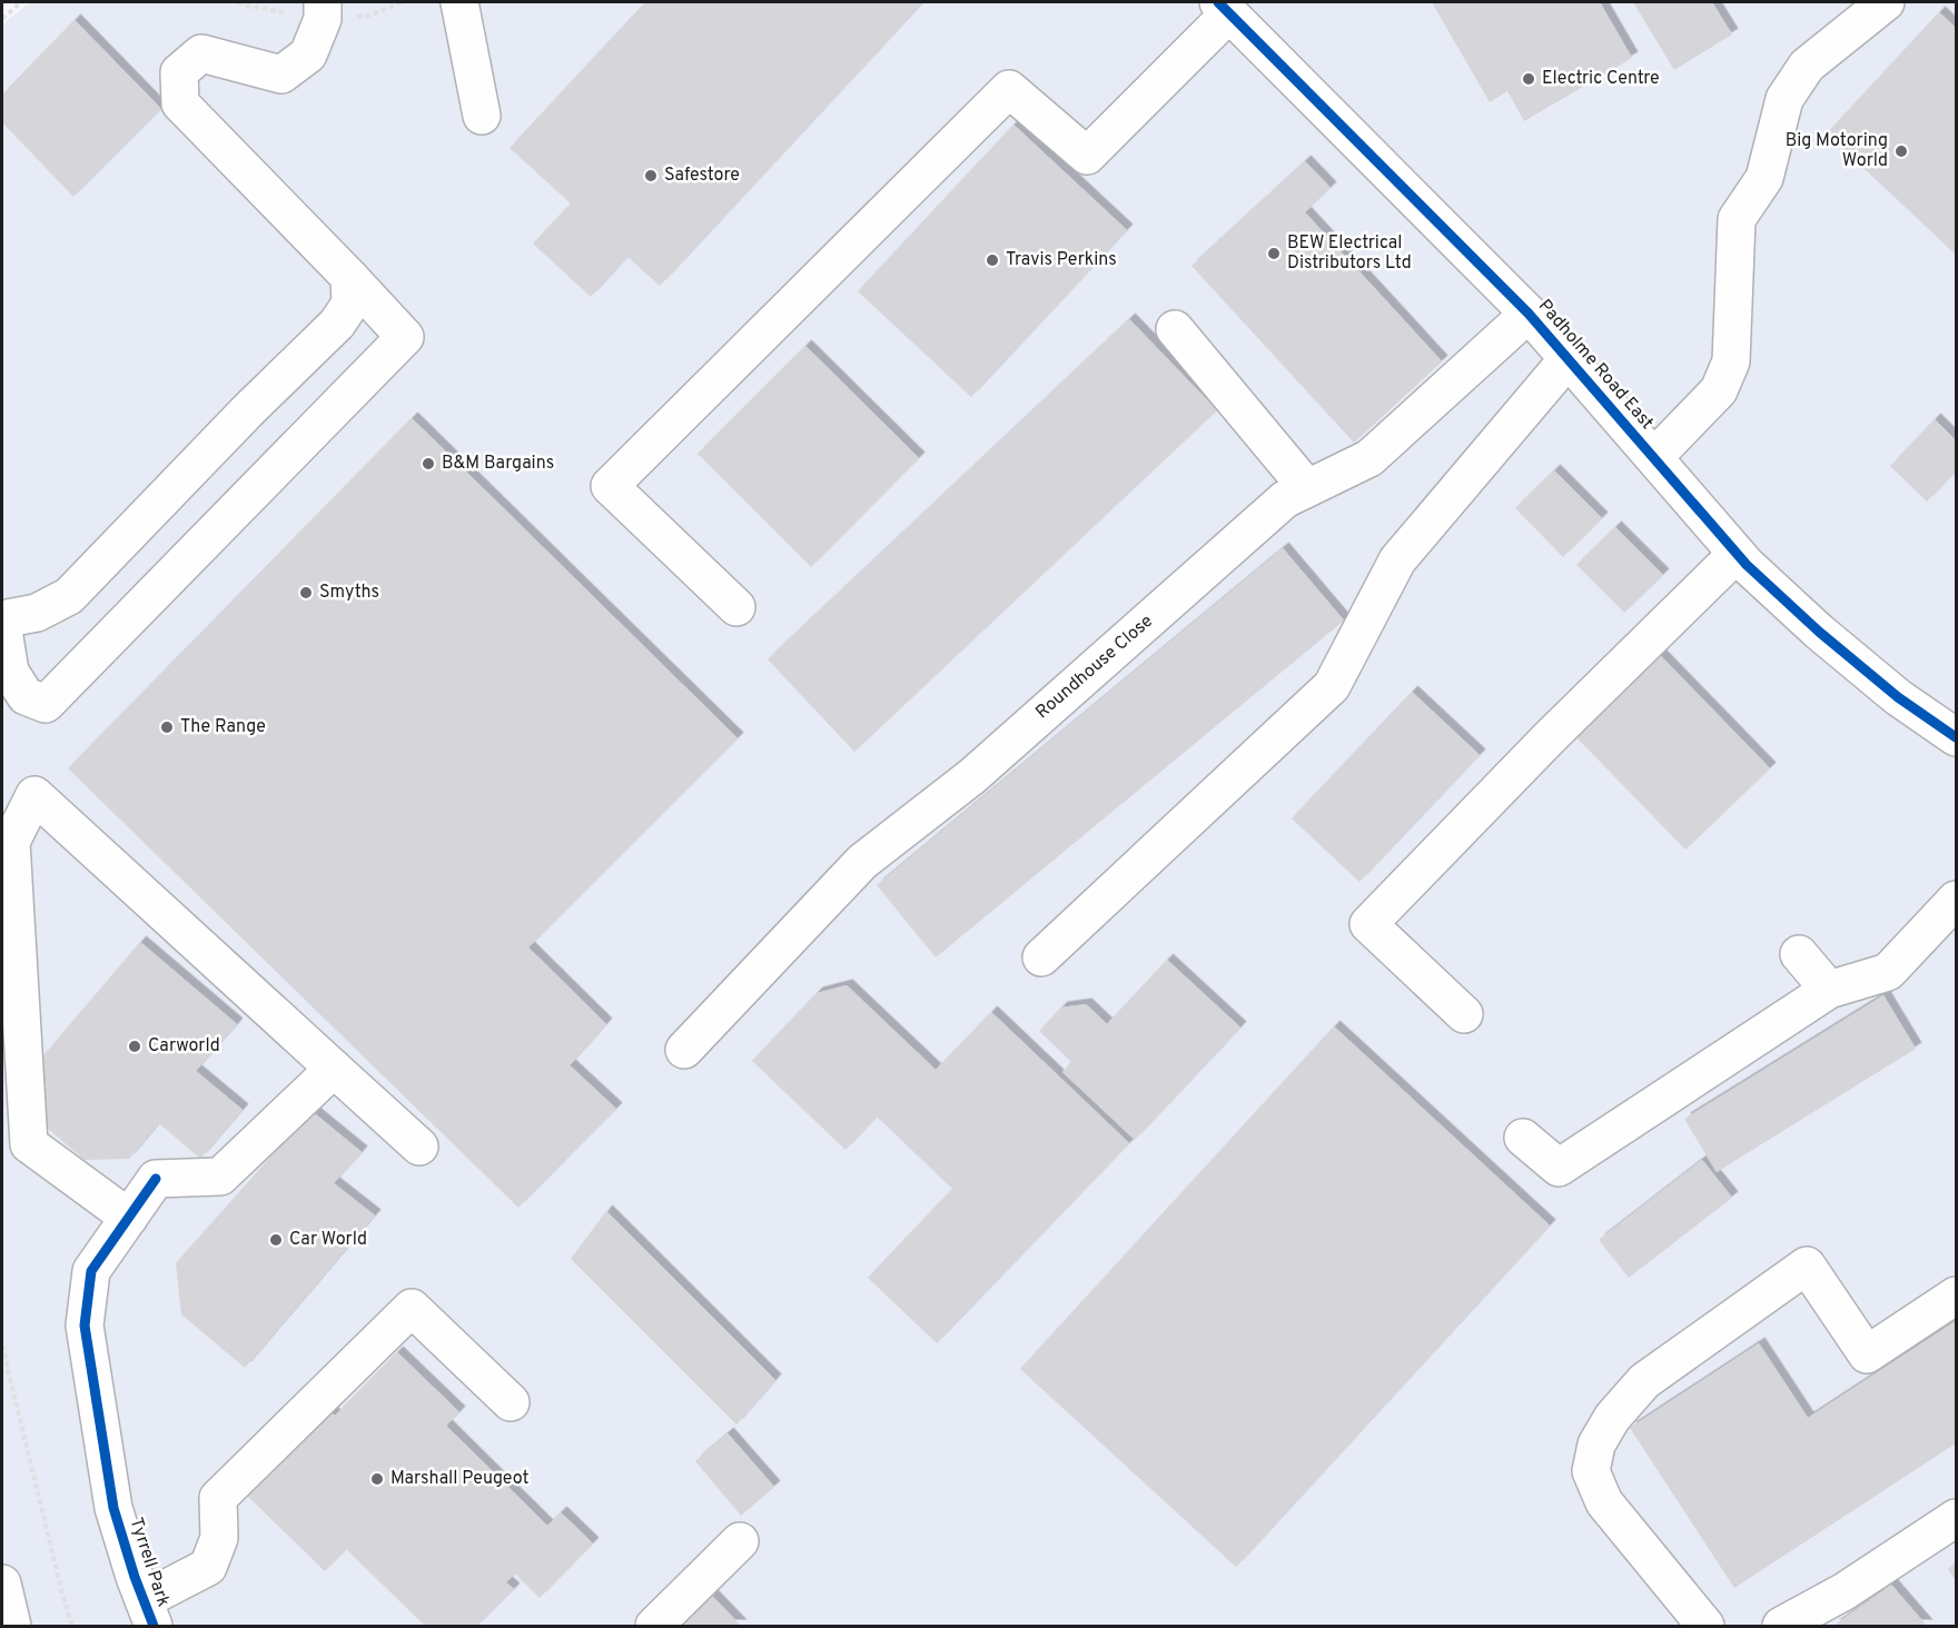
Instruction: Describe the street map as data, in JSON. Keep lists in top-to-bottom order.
{
  "streets": {
    "street": ["Padholme Road East", "Roundhouse Close", "Tyrrell Park"]
  },
  "crossings": [
    ["Padholme Road East", "Roundhouse Close"]
  ],
  "places": [
    "Electric Centre",
    "Big Motoring World",
    "Safestore",
    "BEW Electrical Distributors Ltd",
    "Travis Perkins",
    "B&M Bargains",
    "Smyths",
    "The Range",
    "Carworld",
    "Car World",
    "Marshall Peugeot"
  ]
}
